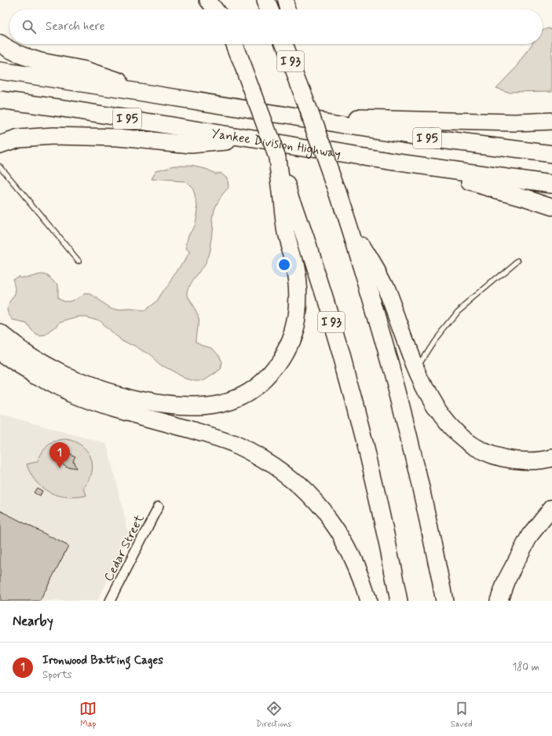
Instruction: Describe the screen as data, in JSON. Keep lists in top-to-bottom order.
{
  "streets": {
    "highway": ["I 93", "I 95", "Yankee Division Highway"],
    "street": ["Cedar Street"]
  },
  "page": {
    "search": "Search here",
    "pins": "1",
    "heading": "Nearby",
    "list": [
      {
        "mark": "1",
        "name": "Ironwood Batting Cages",
        "note": "Sports",
        "value": "180 m"
      }
    ],
    "nav": ["Map", "Directions", "Saved"]
  }
}
